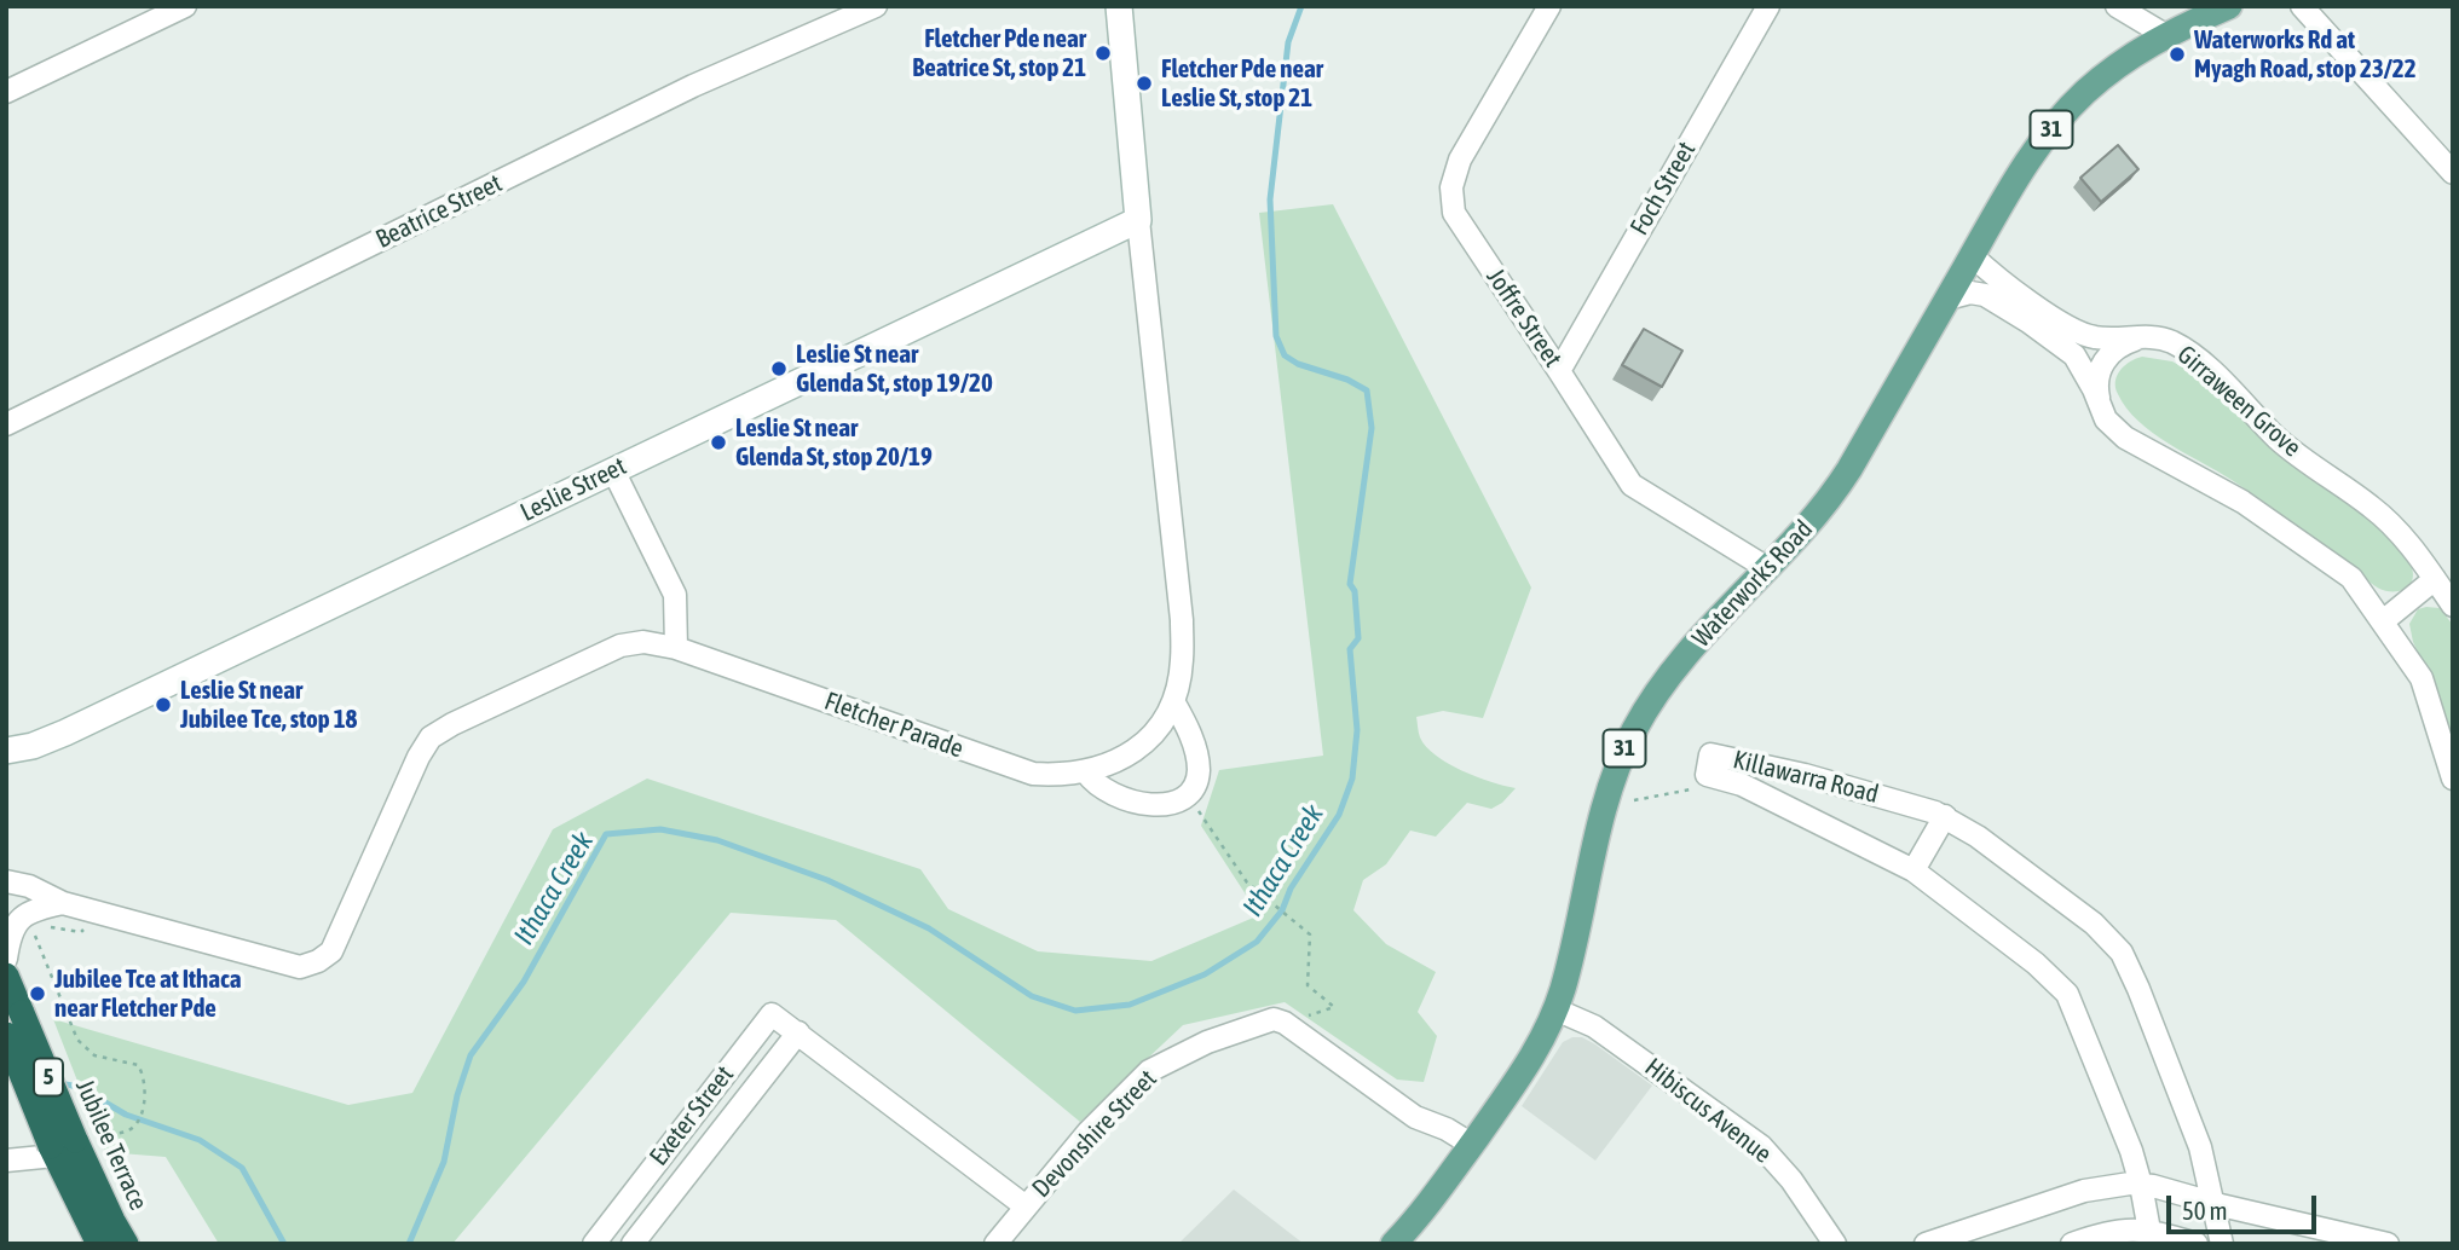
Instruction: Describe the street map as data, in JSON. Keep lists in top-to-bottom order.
{
  "streets": {
    "highway": ["5", "Jubilee Terrace"],
    "main road": ["31", "Waterworks Road"],
    "street": [
      "Foch Street",
      "Beatrice Street",
      "Joffre Street",
      "Girraween Grove",
      "Leslie Street",
      "Fletcher Parade",
      "Killawarra Road",
      "Hibiscus Avenue",
      "Exeter Street",
      "Devonshire Street"
    ]
  },
  "crossings": [
    ["Foch Street", "Joffre Street"],
    ["Joffre Street", "Waterworks Road"],
    ["Girraween Grove", "Waterworks Road"],
    ["Leslie Street", "Fletcher Parade"],
    ["Waterworks Road", "Hibiscus Avenue"],
    ["Exeter Street", "Devonshire Street"]
  ],
  "water": ["Ithaca Creek"],
  "places": [
    "Fletcher Pde near Beatrice St, stop 21",
    "Waterworks Rd at Myagh Road, stop 23/22",
    "Fletcher Pde near Leslie St, stop 21",
    "Leslie St near Glenda St, stop 19/20",
    "Leslie St near Glenda St, stop 20/19",
    "Leslie St near Jubilee Tce, stop 18",
    "Jubilee Tce at Ithaca near Fletcher Pde"
  ],
  "scale_bar": "50 m"
}
